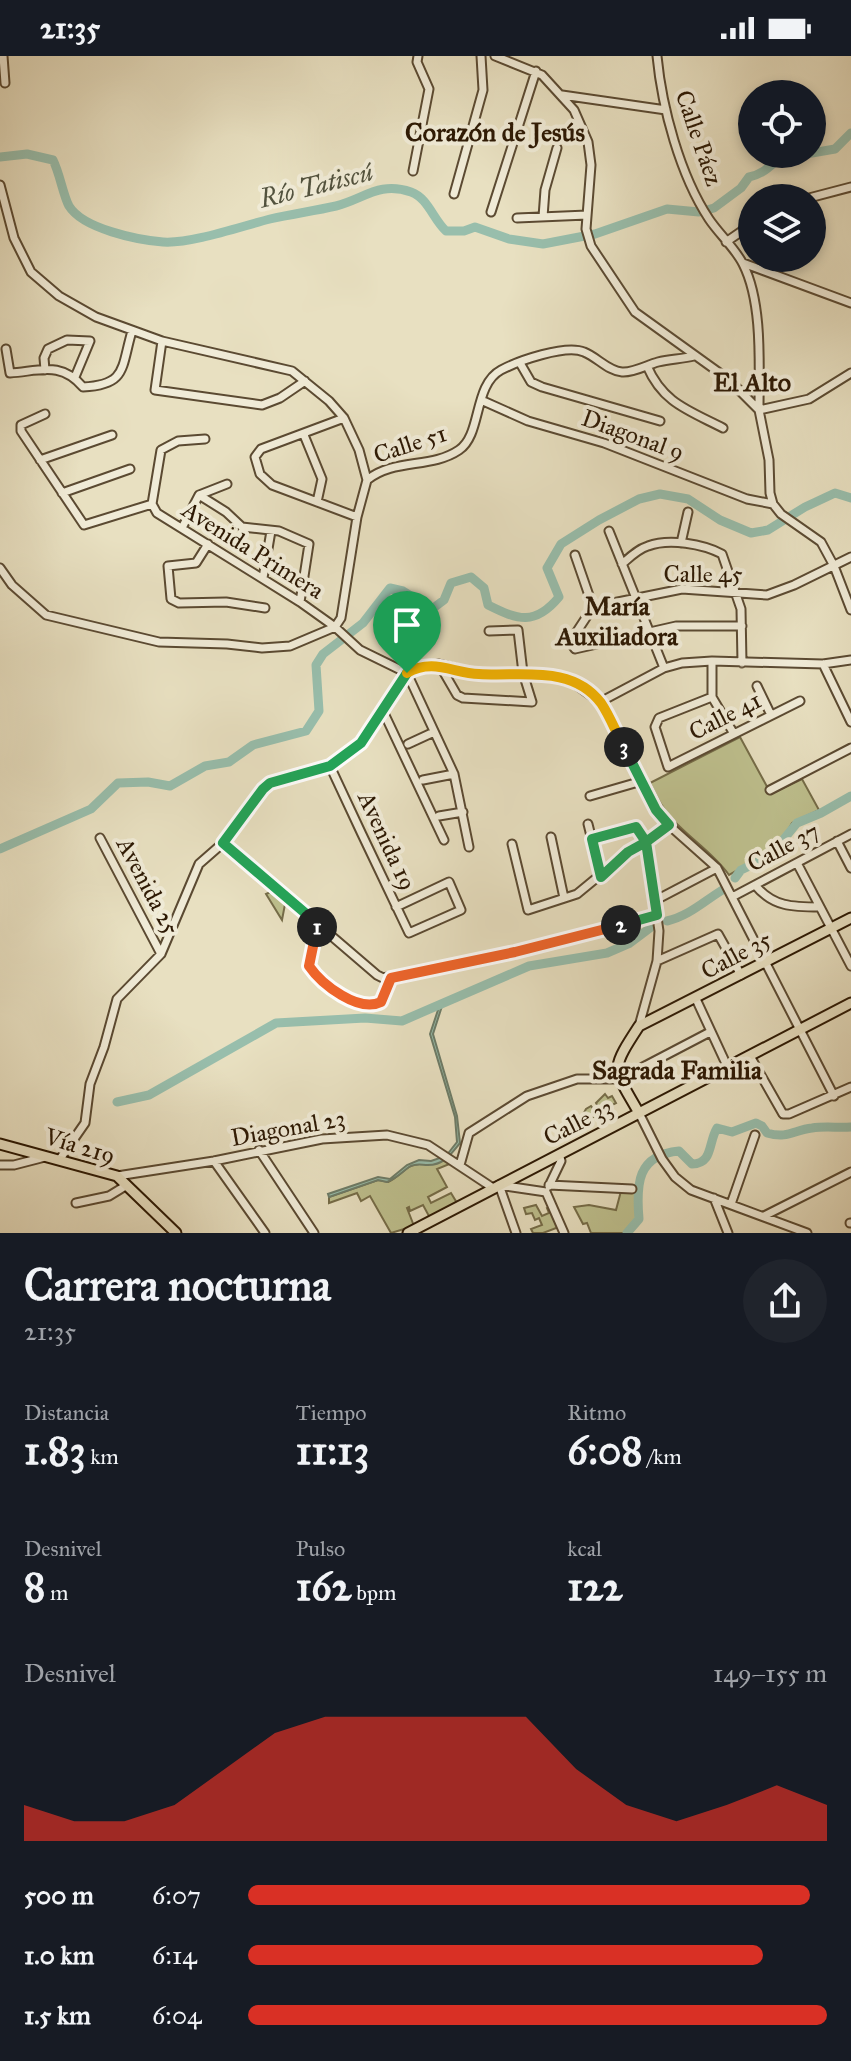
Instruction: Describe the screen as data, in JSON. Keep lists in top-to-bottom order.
{
  "streets": {
    "main road": ["Calle 35", "Calle 33", "Vía 219"],
    "street": [
      "Calle Páez",
      "Diagonal 9",
      "Calle 51",
      "Avenida Primera",
      "Calle 45",
      "Calle 41",
      "Avenida 19",
      "Calle 37",
      "Avenida 25",
      "Diagonal 23"
    ]
  },
  "crossings": [
    ["Calle Páez", "Diagonal 9"],
    ["Diagonal 9", "Calle 51"],
    ["Calle 33", "Diagonal 23"],
    ["Diagonal 23", "Vía 219"]
  ],
  "districts": [
    "Corazón de Jesús",
    "El Alto",
    "María Auxiliadora",
    "Sagrada Familia"
  ],
  "water": ["Río Tatiscú"],
  "page": {
    "status": "21:35",
    "pins": ["3", "2", "1"],
    "heading": ["Carrera nocturna", "21:35"],
    "stats": [
      ["Distancia", "1.83 km"],
      ["Tiempo", "11:13"],
      ["Ritmo", "6:08 /km"],
      ["Desnivel", "8 m"],
      ["Pulso", "162 bpm"],
      ["kcal", "122"]
    ],
    "chart": ["Desnivel", "149–155 m"],
    "list": [
      {
        "name": "500 m",
        "note": "6:07"
      },
      {
        "name": "1.0 km",
        "note": "6:14"
      },
      {
        "name": "1.5 km",
        "note": "6:04"
      }
    ]
  }
}
